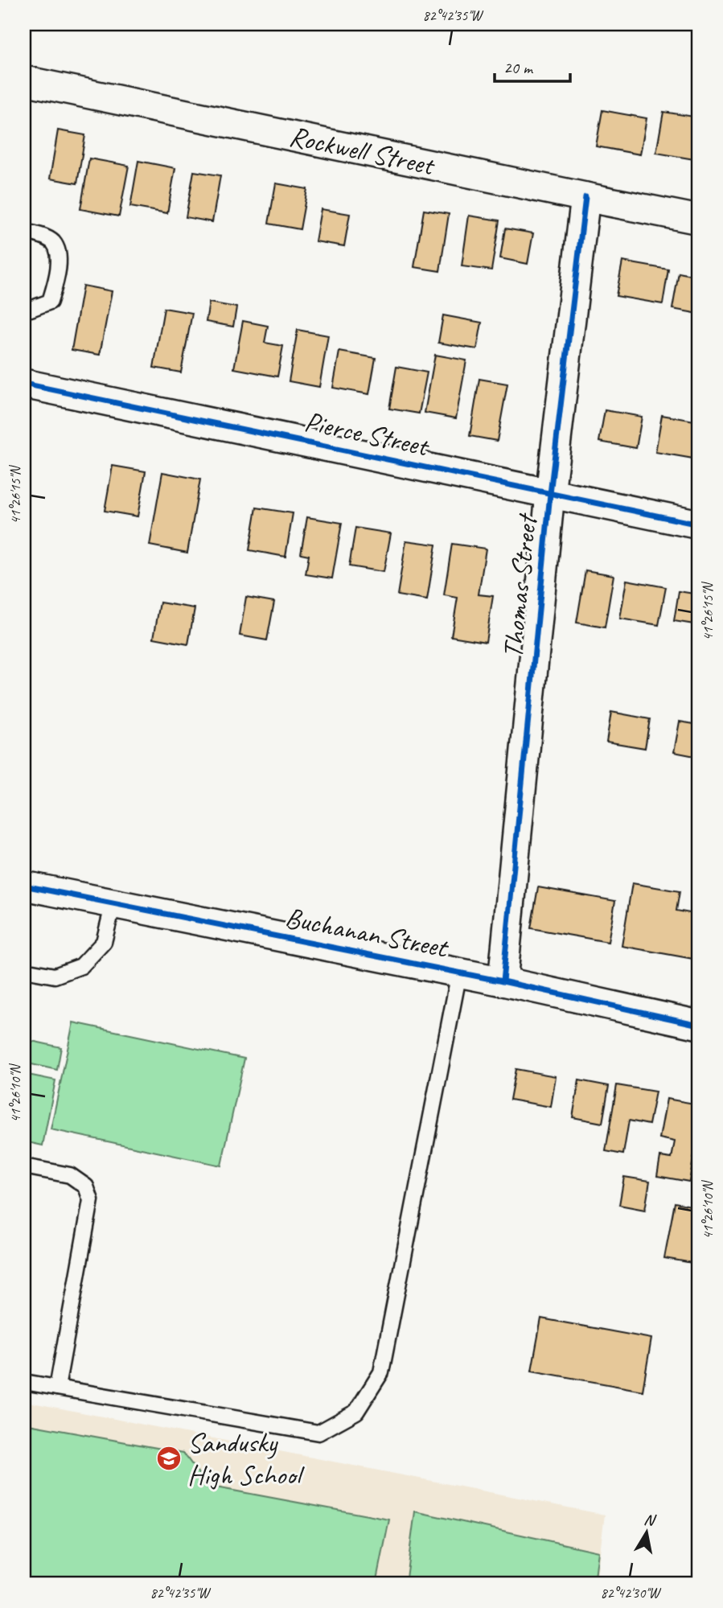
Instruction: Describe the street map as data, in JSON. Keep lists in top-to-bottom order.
{
  "streets": {
    "street": [
      "Rockwell Street",
      "Pierce Street",
      "Thomas Street",
      "Buchanan Street"
    ]
  },
  "crossings": [
    ["Rockwell Street", "Thomas Street"],
    ["Pierce Street", "Thomas Street"],
    ["Thomas Street", "Buchanan Street"]
  ],
  "places": {
    "school or university": ["Sandusky High School"]
  },
  "scale_bar": "20 m",
  "north": "top",
  "coordinates": [
    "82°42'35\"W",
    "41°26'15\"N",
    "41°26'10\"N",
    "82°42'30\"W"
  ]
}
